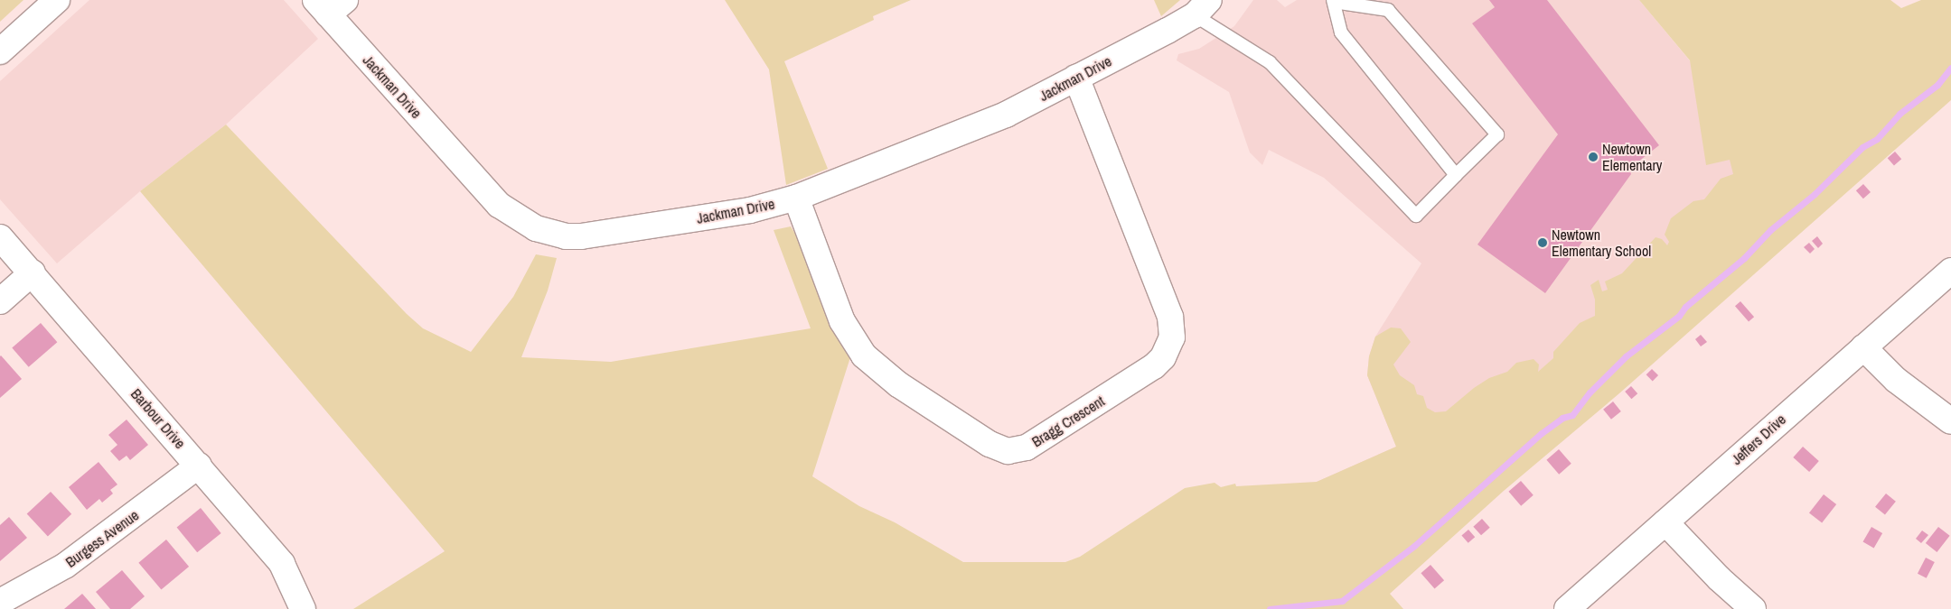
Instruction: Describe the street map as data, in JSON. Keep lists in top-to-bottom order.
{
  "streets": {
    "street": [
      "Jackman Drive",
      "Barbour Drive",
      "Bragg Crescent",
      "Jeffers Drive",
      "Burgess Avenue"
    ]
  },
  "crossings": [
    ["Jackman Drive", "Bragg Crescent"],
    ["Barbour Drive", "Burgess Avenue"]
  ],
  "places": ["Newtown Elementary", "Newtown Elementary School"]
}
